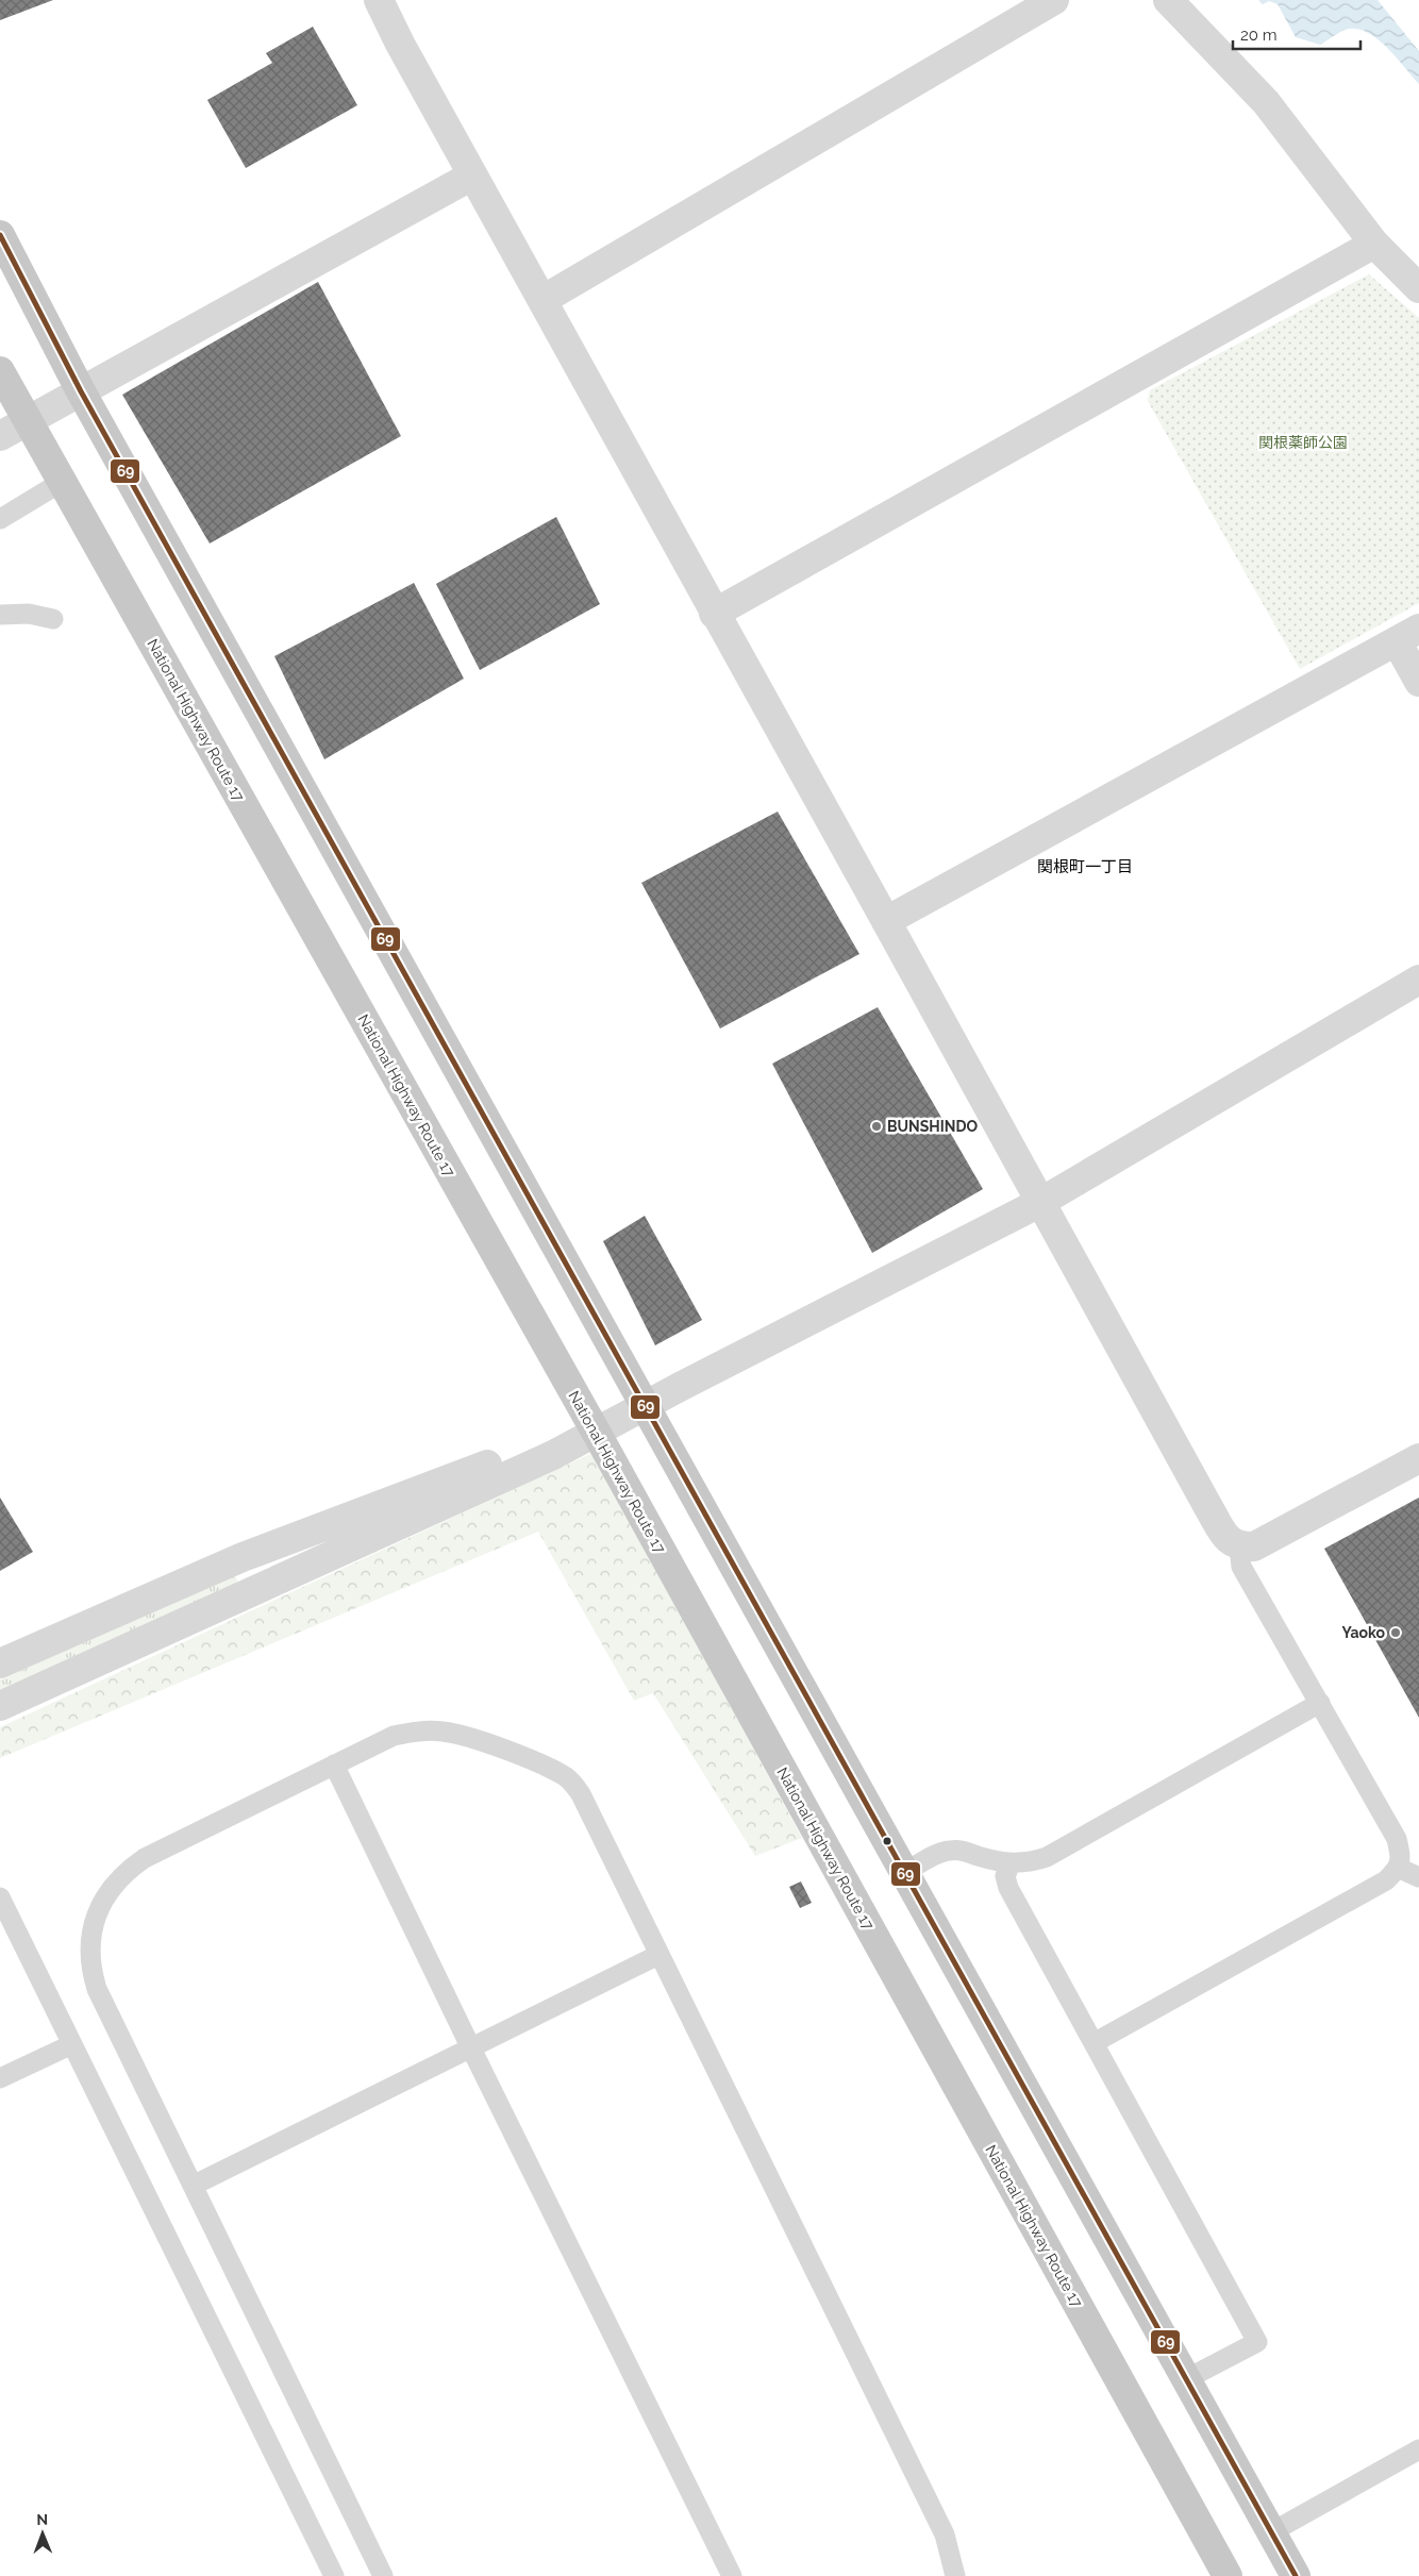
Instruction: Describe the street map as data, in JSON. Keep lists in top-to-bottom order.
{
  "streets": {
    "highway": ["National Highway Route 17"]
  },
  "districts": ["関根町一丁目"],
  "parks": ["関根薬師公園"],
  "places": ["BUNSHINDO", "Yaoko"],
  "lines": ["transit line 69"],
  "scale_bar": "20 m",
  "north": "top"
}
